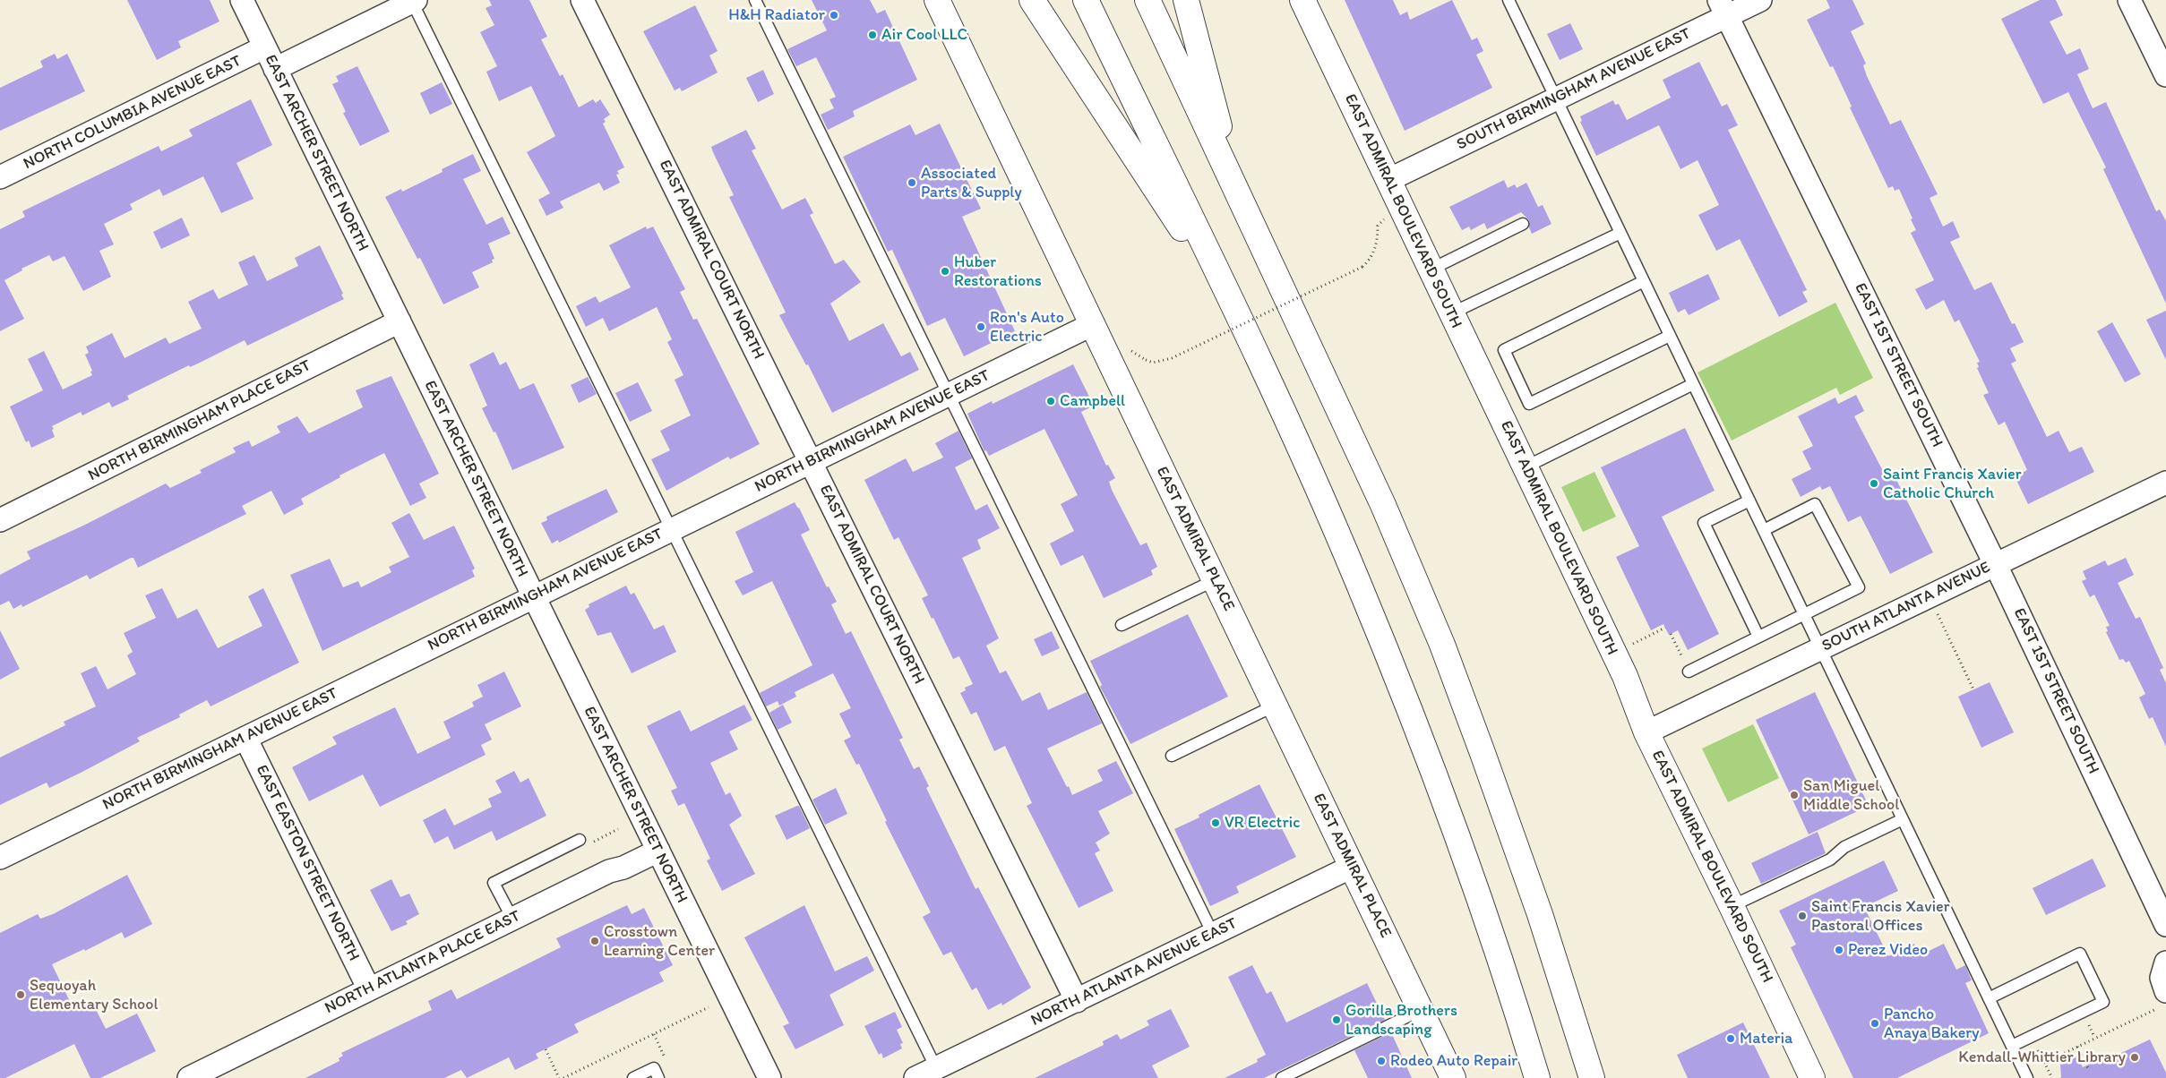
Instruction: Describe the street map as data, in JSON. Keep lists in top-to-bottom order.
{
  "streets": {
    "main road": ["EAST ADMIRAL BOULEVARD SOUTH", "EAST ADMIRAL PLACE"],
    "street": [
      "SOUTH BIRMINGHAM AVENUE EAST",
      "NORTH COLUMBIA AVENUE EAST",
      "EAST ARCHER STREET NORTH",
      "EAST ADMIRAL COURT NORTH",
      "EAST 1ST STREET SOUTH",
      "NORTH BIRMINGHAM PLACE EAST",
      "NORTH BIRMINGHAM AVENUE EAST",
      "SOUTH ATLANTA AVENUE",
      "EAST EASTON STREET NORTH",
      "NORTH ATLANTA PLACE EAST",
      "NORTH ATLANTA AVENUE EAST"
    ]
  },
  "crossings": [
    ["SOUTH BIRMINGHAM AVENUE EAST", "EAST ADMIRAL BOULEVARD SOUTH"],
    ["SOUTH BIRMINGHAM AVENUE EAST", "EAST 1ST STREET SOUTH"],
    ["NORTH COLUMBIA AVENUE EAST", "EAST ARCHER STREET NORTH"],
    ["EAST ARCHER STREET NORTH", "NORTH BIRMINGHAM PLACE EAST"],
    ["EAST ARCHER STREET NORTH", "NORTH BIRMINGHAM AVENUE EAST"],
    ["EAST ARCHER STREET NORTH", "NORTH ATLANTA PLACE EAST"],
    ["EAST ADMIRAL BOULEVARD SOUTH", "SOUTH ATLANTA AVENUE"],
    ["EAST ADMIRAL COURT NORTH", "NORTH BIRMINGHAM AVENUE EAST"],
    ["EAST ADMIRAL COURT NORTH", "NORTH ATLANTA AVENUE EAST"],
    ["EAST 1ST STREET SOUTH", "SOUTH ATLANTA AVENUE"],
    ["NORTH BIRMINGHAM AVENUE EAST", "EAST ADMIRAL PLACE"],
    ["NORTH BIRMINGHAM AVENUE EAST", "EAST EASTON STREET NORTH"],
    ["EAST ADMIRAL PLACE", "NORTH ATLANTA AVENUE EAST"],
    ["EAST EASTON STREET NORTH", "NORTH ATLANTA PLACE EAST"]
  ],
  "places": [
    "H&H Radiator",
    "Air Cool LLC",
    "Associated Parts & Supply",
    "Huber Restorations",
    "Ron's Auto Electric",
    "Campbell",
    "Saint Francis Xavier Catholic Church",
    "San Miguel Middle School",
    "VR Electric",
    "Saint Francis Xavier Pastoral Offices",
    "Crosstown Learning Center",
    "Perez Video",
    "Sequoyah Elementary School",
    "Gorilla Brothers Landscaping",
    "Pancho Anaya Bakery",
    "Materia",
    "Kendall-Whittier Library",
    "Rodeo Auto Repair"
  ]
}
